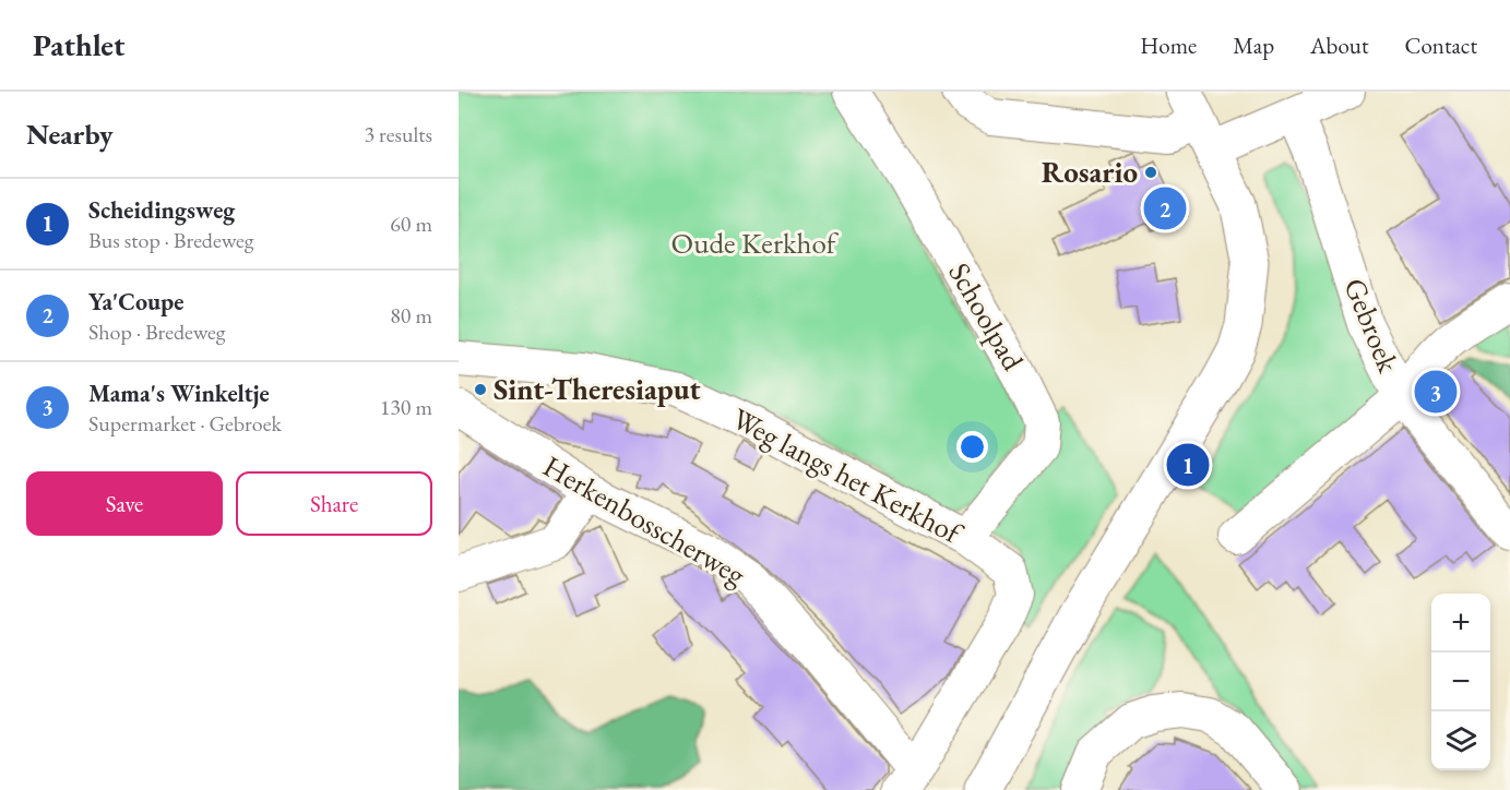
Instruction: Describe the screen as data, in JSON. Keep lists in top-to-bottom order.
{
  "streets": {
    "street": [
      "Schoolpad",
      "Gebroek",
      "Weg langs het Kerkhof",
      "Herkenbosscherweg"
    ]
  },
  "crossings": [
    ["Schoolpad", "Weg langs het Kerkhof"],
    ["Weg langs het Kerkhof", "Herkenbosscherweg"]
  ],
  "parks": ["Oude Kerkhof"],
  "places": ["Rosario", "Sint-Theresiaput"],
  "page": {
    "header": "Pathlet",
    "nav": [
      "Home",
      "Map",
      "About",
      "Contact"
    ],
    "heading": ["Nearby", "3 results"],
    "list": [
      {
        "mark": "1",
        "name": "Scheidingsweg",
        "note": "Bus stop · Bredeweg",
        "value": "60 m"
      },
      {
        "mark": "2",
        "name": "Ya'Coupe",
        "note": "Shop · Bredeweg",
        "value": "80 m"
      },
      {
        "mark": "3",
        "name": "Mama's Winkeltje",
        "note": "Supermarket · Gebroek",
        "value": "130 m"
      }
    ],
    "pins": ["2", "3", "1"],
    "buttons": ["Save", "Share"],
    "map_buttons": ["+", "−"]
  }
}
